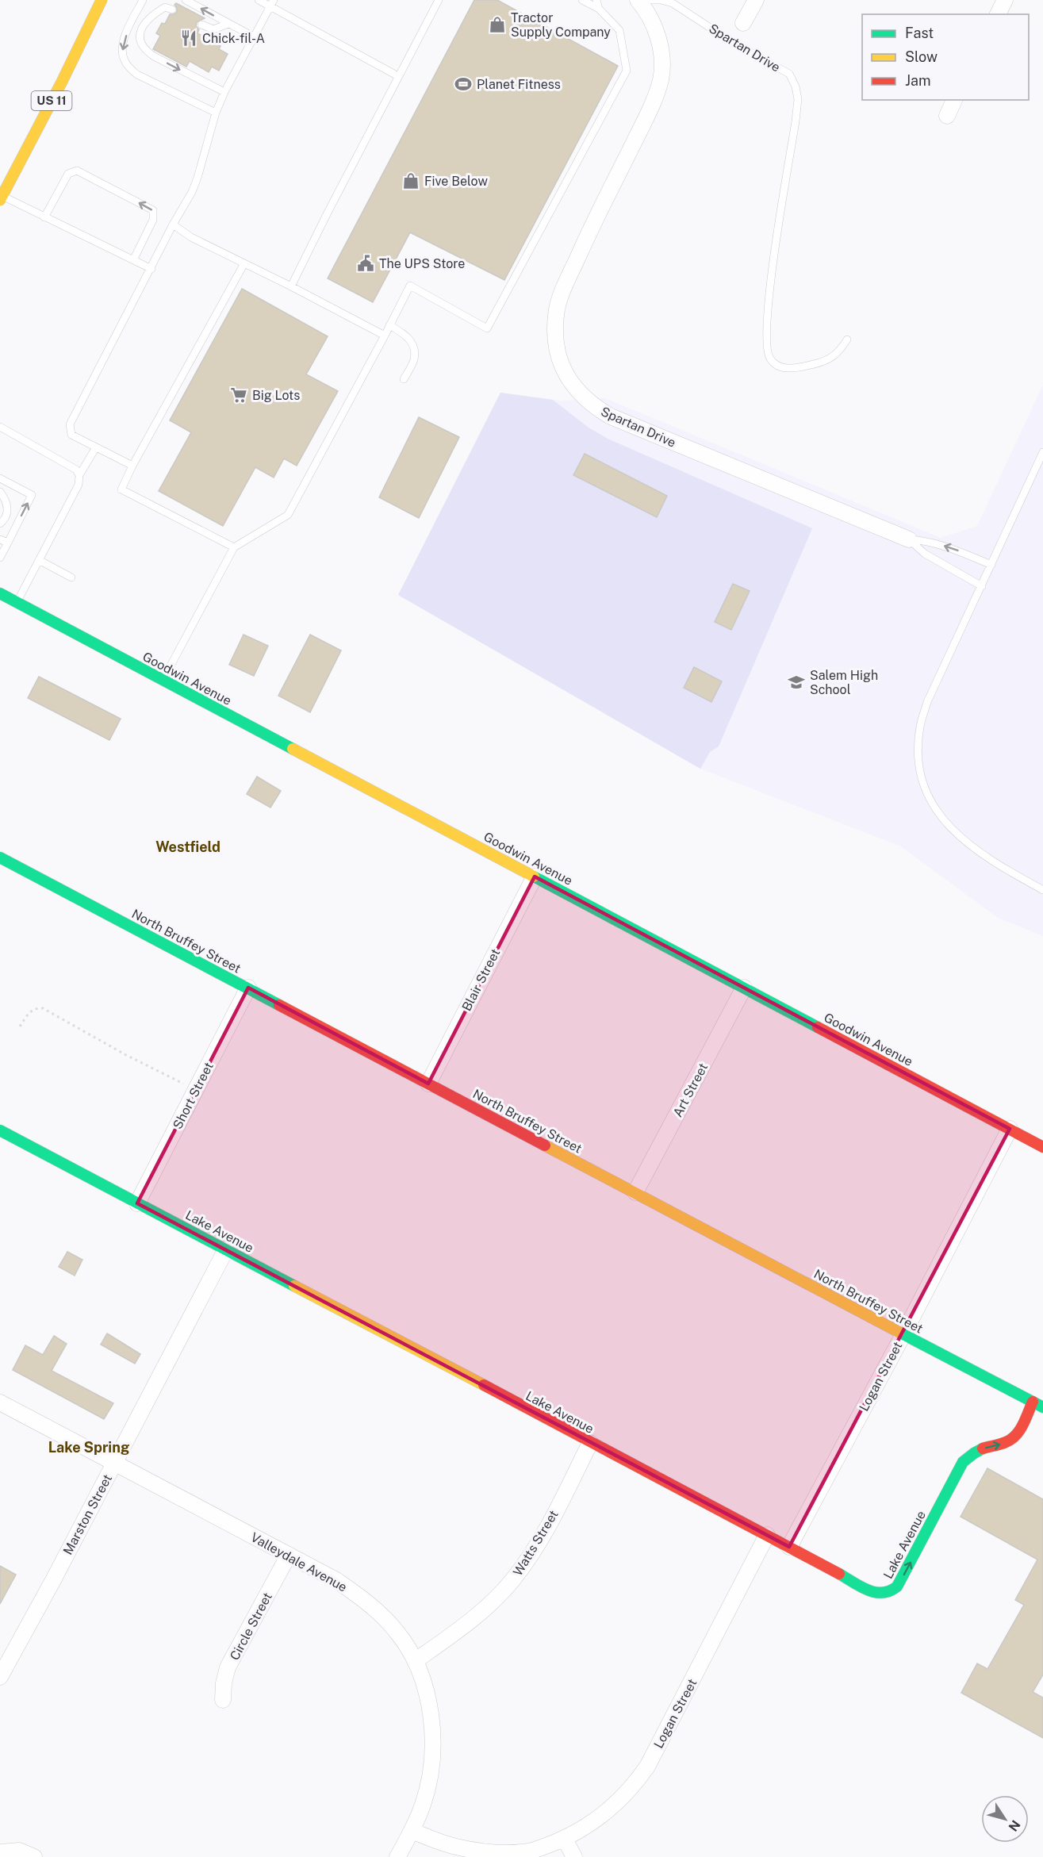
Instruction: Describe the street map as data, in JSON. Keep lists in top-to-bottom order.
{
  "streets": {
    "street": [
      "Spartan Drive",
      "US 11",
      "Goodwin Avenue",
      "North Bruffey Street",
      "Blair Street",
      "Art Street",
      "Short Street",
      "Lake Avenue",
      "Logan Street",
      "Marston Street",
      "Watts Street",
      "Valleydale Avenue",
      "Circle Street"
    ]
  },
  "crossings": [
    ["Goodwin Avenue", "Blair Street"],
    ["Goodwin Avenue", "Art Street"],
    ["Goodwin Avenue", "Logan Street"],
    ["North Bruffey Street", "Blair Street"],
    ["North Bruffey Street", "Art Street"],
    ["North Bruffey Street", "Short Street"],
    ["North Bruffey Street", "Lake Avenue"],
    ["North Bruffey Street", "Logan Street"],
    ["Short Street", "Lake Avenue"],
    ["Lake Avenue", "Logan Street"],
    ["Lake Avenue", "Marston Street"],
    ["Lake Avenue", "Watts Street"],
    ["Marston Street", "Valleydale Avenue"],
    ["Watts Street", "Valleydale Avenue"],
    ["Valleydale Avenue", "Circle Street"]
  ],
  "districts": ["Westfield", "Lake Spring"],
  "places": {
    "shop": ["Tractor Supply Company", "Five Below"],
    "restaurant": ["Chick-fil-A"],
    "sports": ["Planet Fitness"],
    "public building": ["The UPS Store"],
    "supermarket": ["Big Lots"],
    "school or university": ["Salem High School"]
  },
  "legend": ["Fast", "Slow", "Jam"],
  "north": "bottom right"
}
